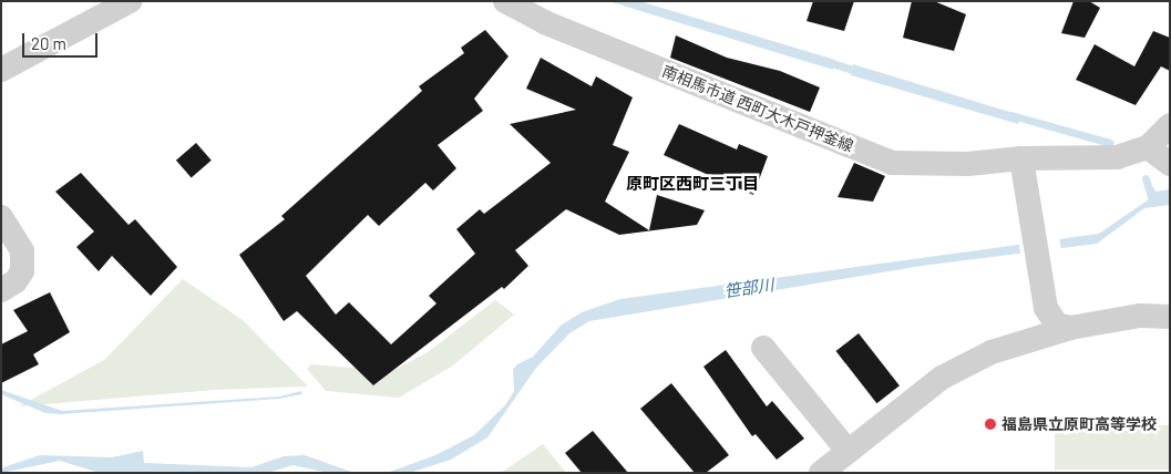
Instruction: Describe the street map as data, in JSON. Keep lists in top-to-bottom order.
{
  "streets": {
    "street": ["南相馬市道 西町大木戸押釜線"]
  },
  "districts": ["原町区西町三丁目"],
  "water": ["笹部川"],
  "places": ["福島県立原町高等学校"],
  "scale_bar": "20 m"
}
